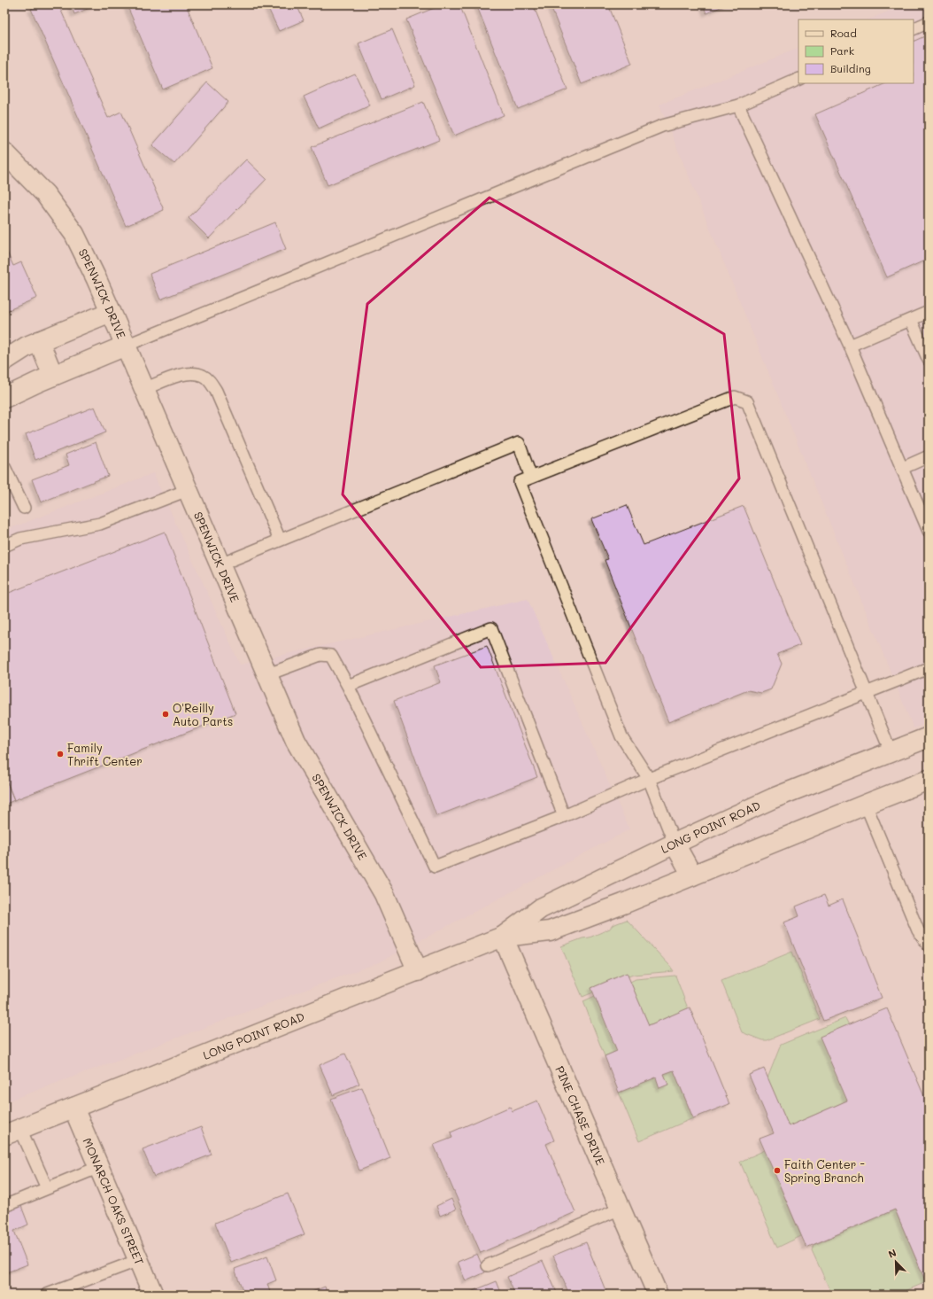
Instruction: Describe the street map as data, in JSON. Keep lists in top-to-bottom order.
{
  "streets": {
    "street": [
      "SPENWICK DRIVE",
      "LONG POINT ROAD",
      "PINE CHASE DRIVE",
      "MONARCH OAKS STREET"
    ]
  },
  "crossings": [
    ["SPENWICK DRIVE", "LONG POINT ROAD"],
    ["LONG POINT ROAD", "PINE CHASE DRIVE"],
    ["LONG POINT ROAD", "MONARCH OAKS STREET"]
  ],
  "places": ["O'Reilly Auto Parts", "Family Thrift Center", "Faith Center - Spring Branch"],
  "legend": ["Road", "Park", "Building"],
  "north": "top left"
}
